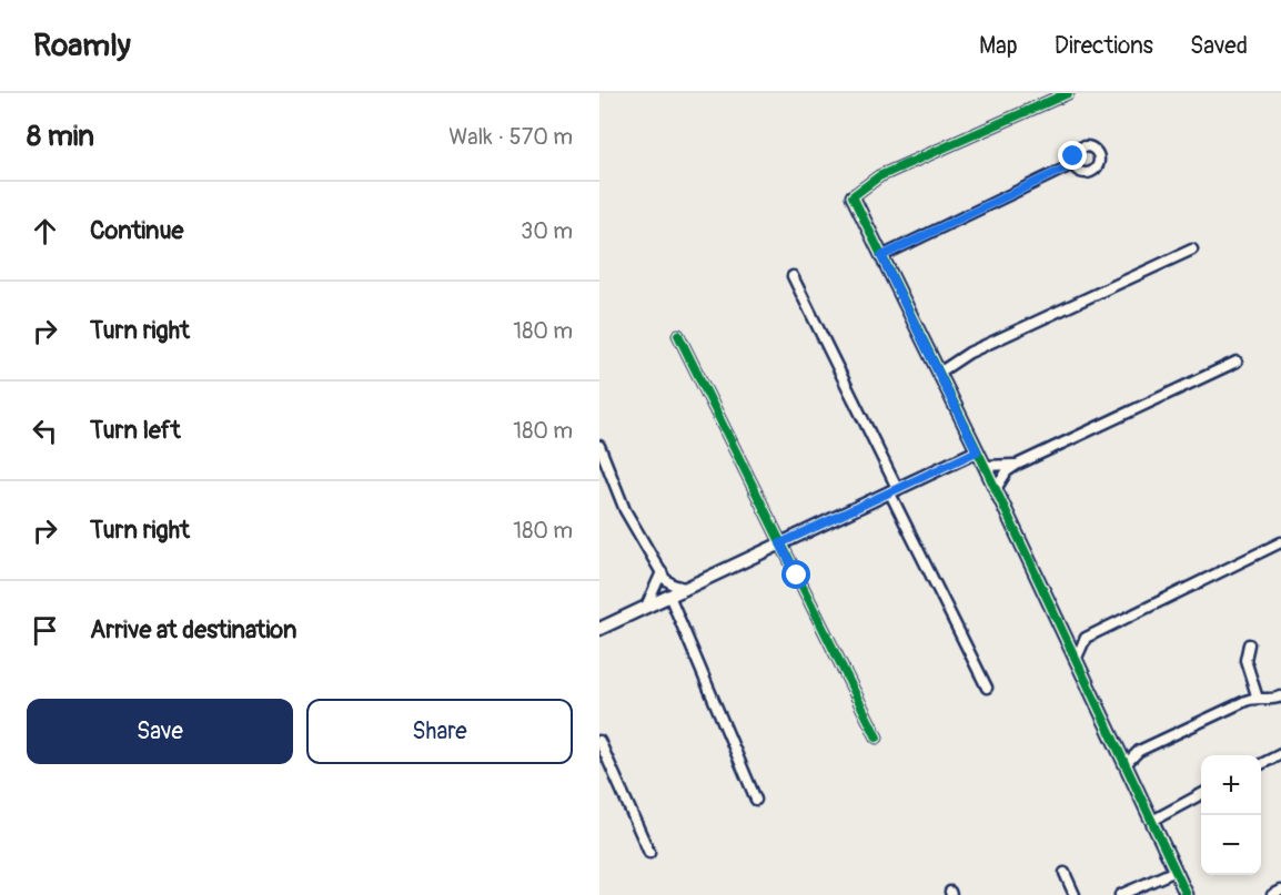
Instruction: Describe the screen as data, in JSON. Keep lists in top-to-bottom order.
{
  "page": {
    "header": "Roamly",
    "nav": ["Map", "Directions", "Saved"],
    "heading": ["8 min", "Walk · 570 m"],
    "list": [
      ["Continue", "30 m"],
      ["Turn right", "180 m"],
      ["Turn left", "180 m"],
      ["Turn right", "180 m"],
      "Arrive at destination"
    ],
    "buttons": ["Save", "Share"],
    "map_buttons": ["+", "−"]
  }
}
